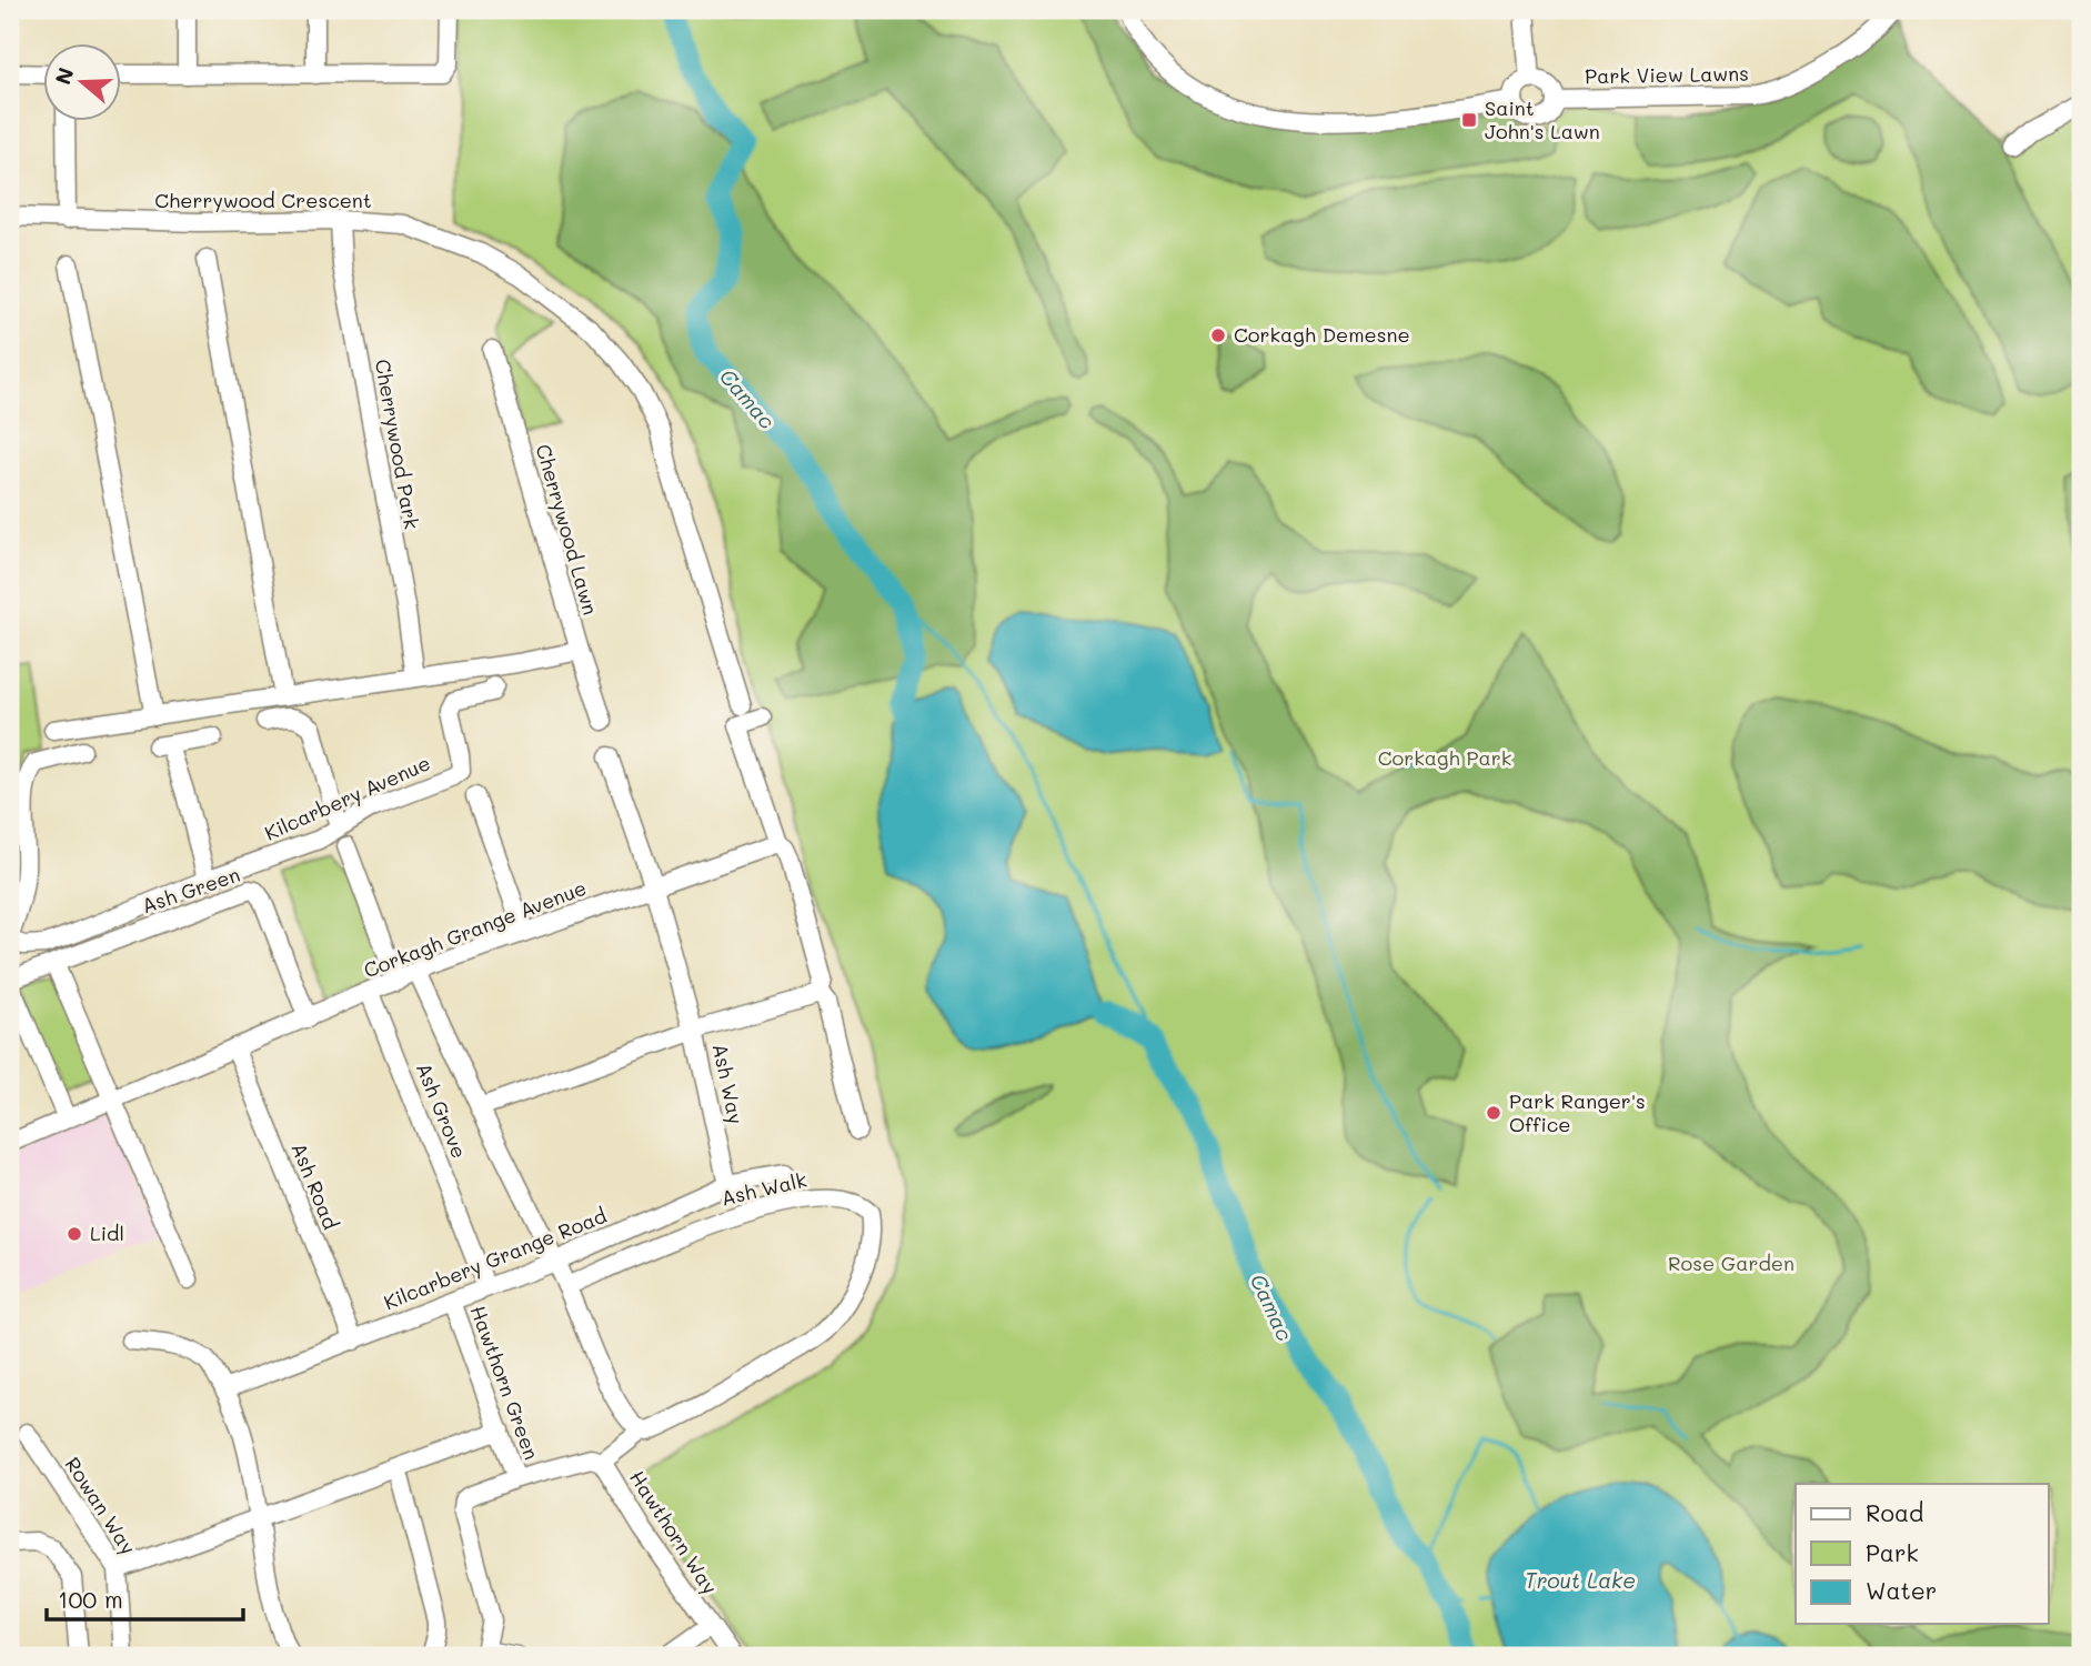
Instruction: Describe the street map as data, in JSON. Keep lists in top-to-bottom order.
{
  "streets": {
    "street": [
      "Park View Lawns",
      "Cherrywood Crescent",
      "Cherrywood Park",
      "Cherrywood Lawn",
      "Kilcarbery Avenue",
      "Ash Green",
      "Corkagh Grange Avenue",
      "Ash Way",
      "Ash Grove",
      "Ash Road",
      "Ash Walk",
      "Kilcarbery Grange Road",
      "Hawthorn Green",
      "Rowan Way",
      "Hawthorn Way"
    ]
  },
  "crossings": [
    ["Cherrywood Crescent", "Cherrywood Park"],
    ["Ash Green", "Corkagh Grange Avenue"],
    ["Corkagh Grange Avenue", "Ash Grove"],
    ["Corkagh Grange Avenue", "Ash Road"],
    ["Ash Way", "Kilcarbery Grange Road"],
    ["Ash Grove", "Kilcarbery Grange Road"],
    ["Ash Road", "Kilcarbery Grange Road"],
    ["Kilcarbery Grange Road", "Hawthorn Green"],
    ["Hawthorn Green", "Hawthorn Way"]
  ],
  "water": ["Camac", "Trout Lake"],
  "parks": ["Corkagh Park", "Rose Garden"],
  "places": {
    "transit": ["Saint John's Lawn"],
    "other": ["Corkagh Demesne", "Park Ranger's Office", "Lidl"]
  },
  "legend": ["Road", "Park", "Water"],
  "scale_bar": "100 m",
  "north": "left"
}
